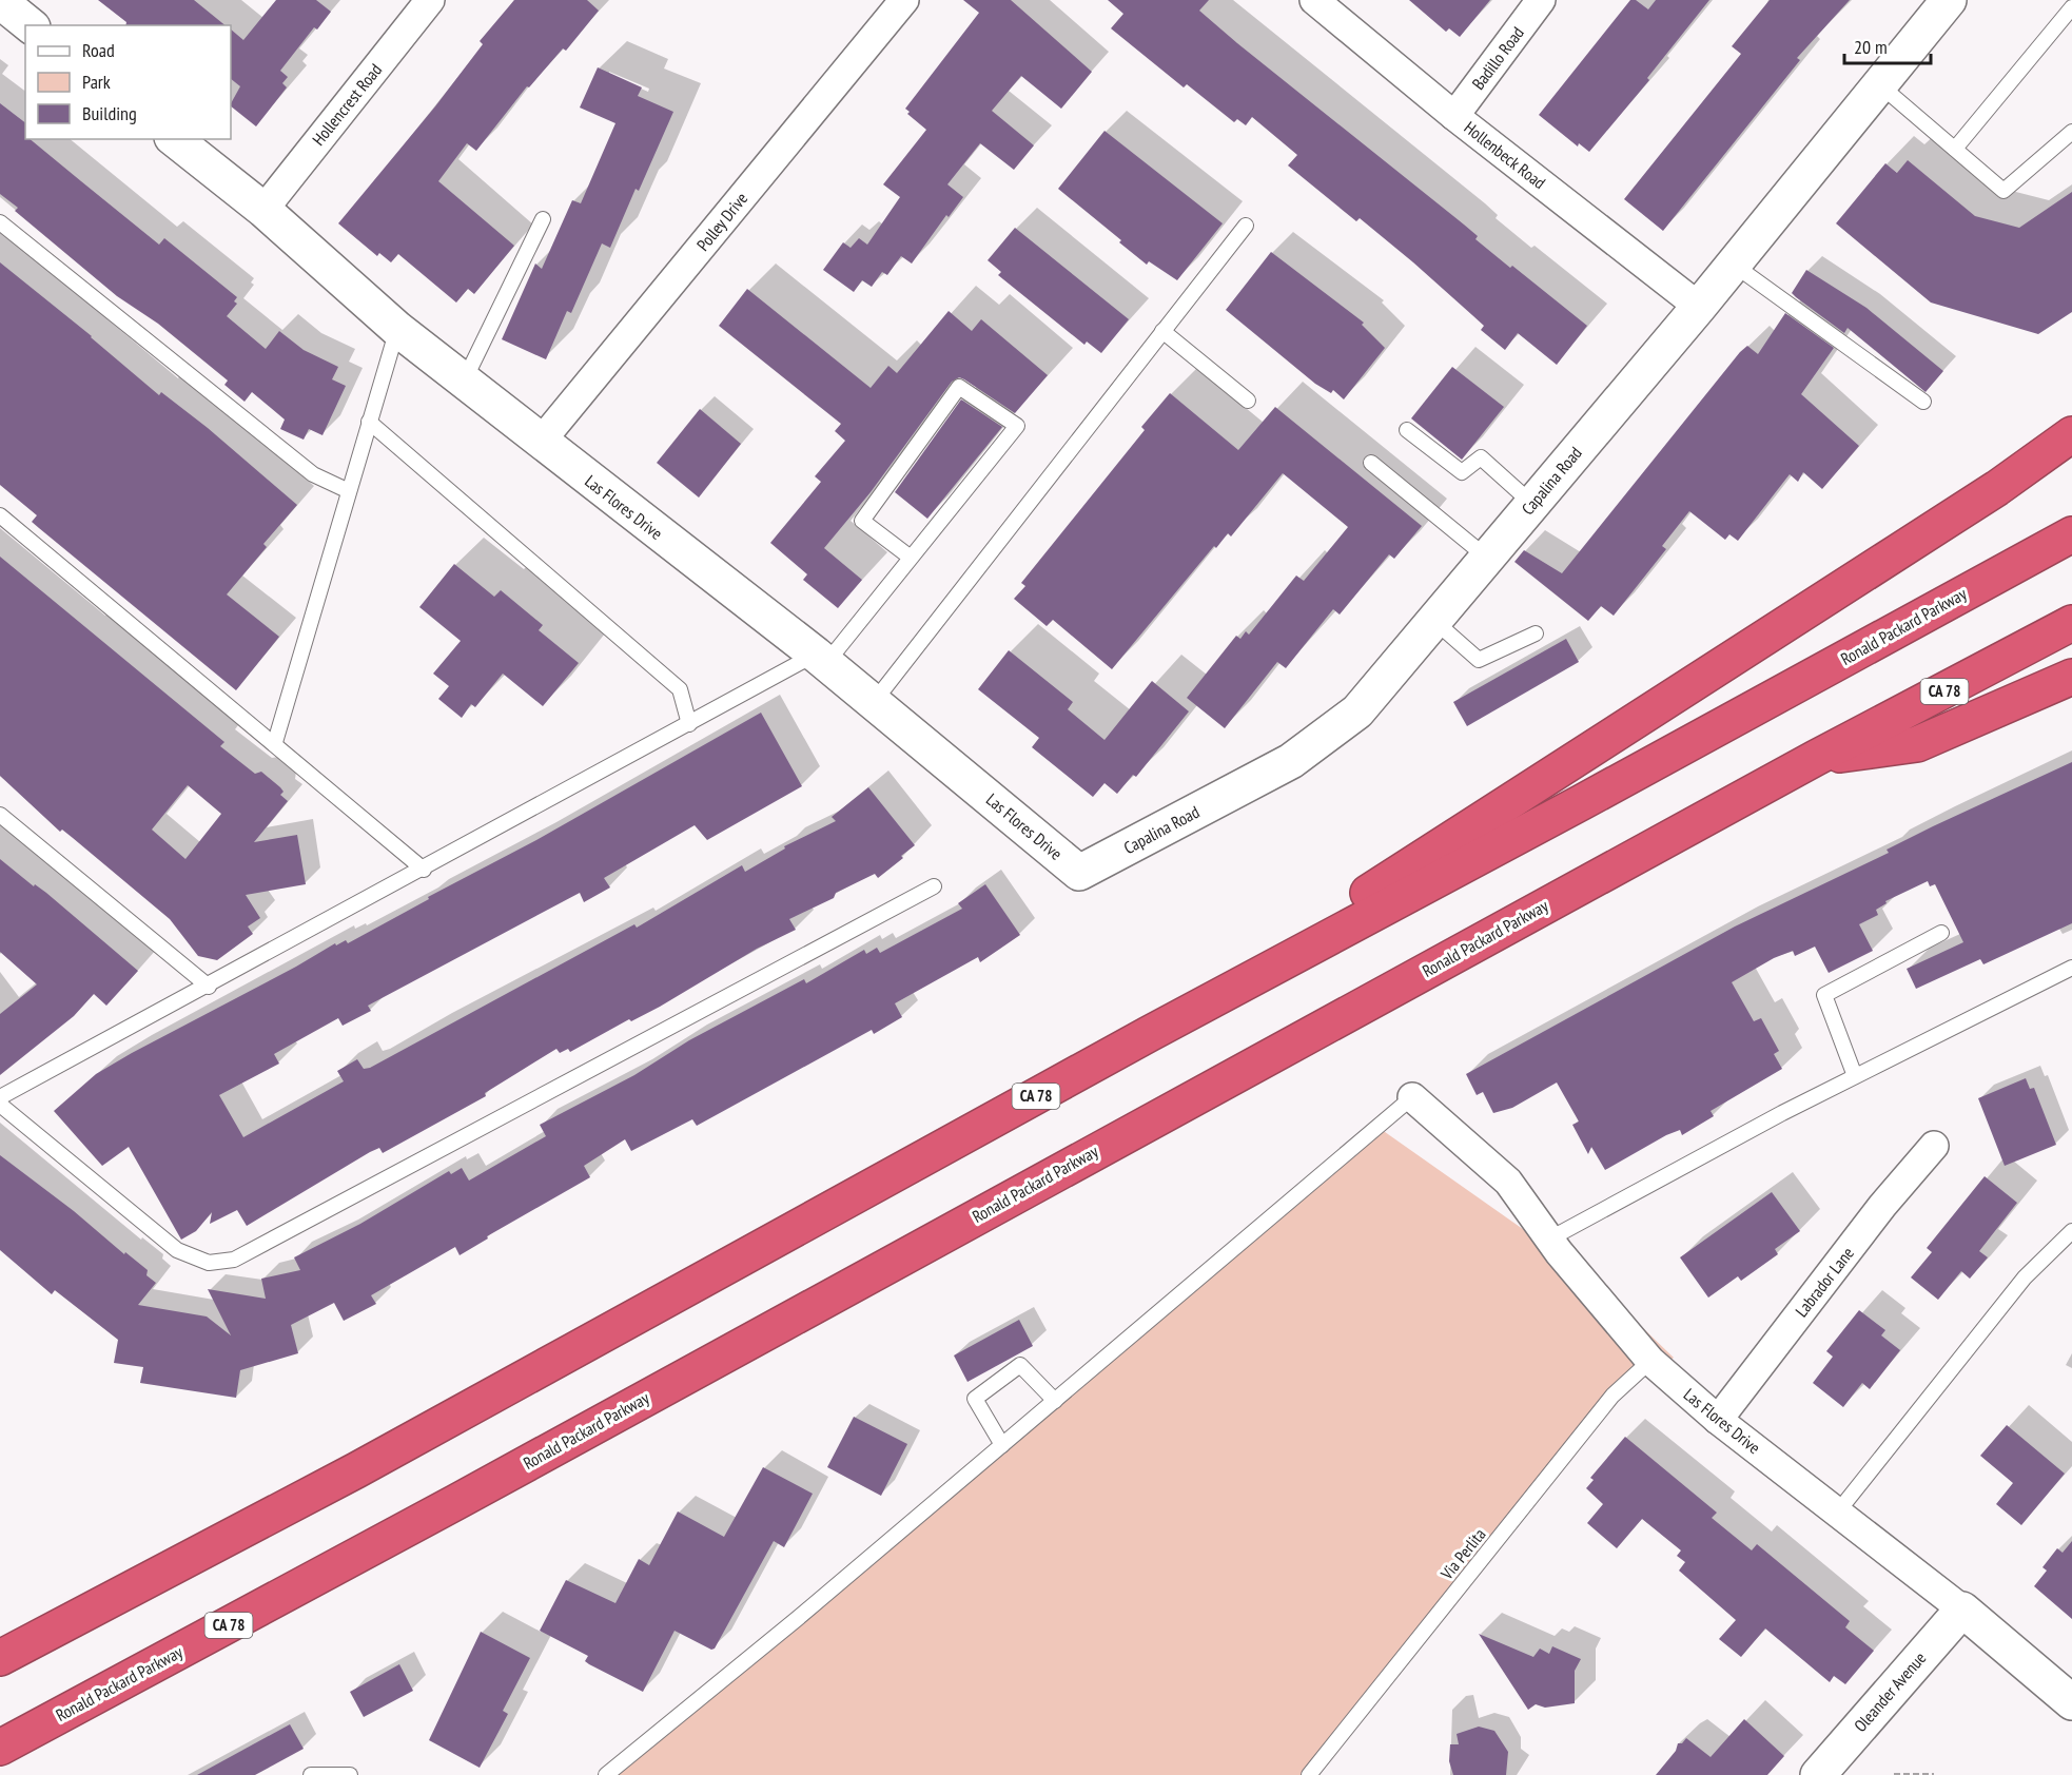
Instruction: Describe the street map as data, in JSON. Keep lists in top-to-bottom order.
{
  "streets": {
    "highway": ["Ronald Packard Parkway", "CA 78"],
    "street": [
      "Badillo Road",
      "Hollencrest Road",
      "Hollenbeck Road",
      "Polley Drive",
      "Capalina Road",
      "Las Flores Drive",
      "Labrador Lane",
      "Oleander Avenue"
    ],
    "lane": ["Via Perlita"]
  },
  "crossings": [
    ["Badillo Road", "Hollenbeck Road"],
    ["Hollencrest Road", "Las Flores Drive"],
    ["Hollenbeck Road", "Capalina Road"],
    ["Polley Drive", "Las Flores Drive"],
    ["Capalina Road", "Las Flores Drive"],
    ["Las Flores Drive", "Labrador Lane"],
    ["Las Flores Drive", "Via Perlita"],
    ["Las Flores Drive", "Oleander Avenue"]
  ],
  "legend": ["Road", "Park", "Building"],
  "scale_bar": "20 m"
}
